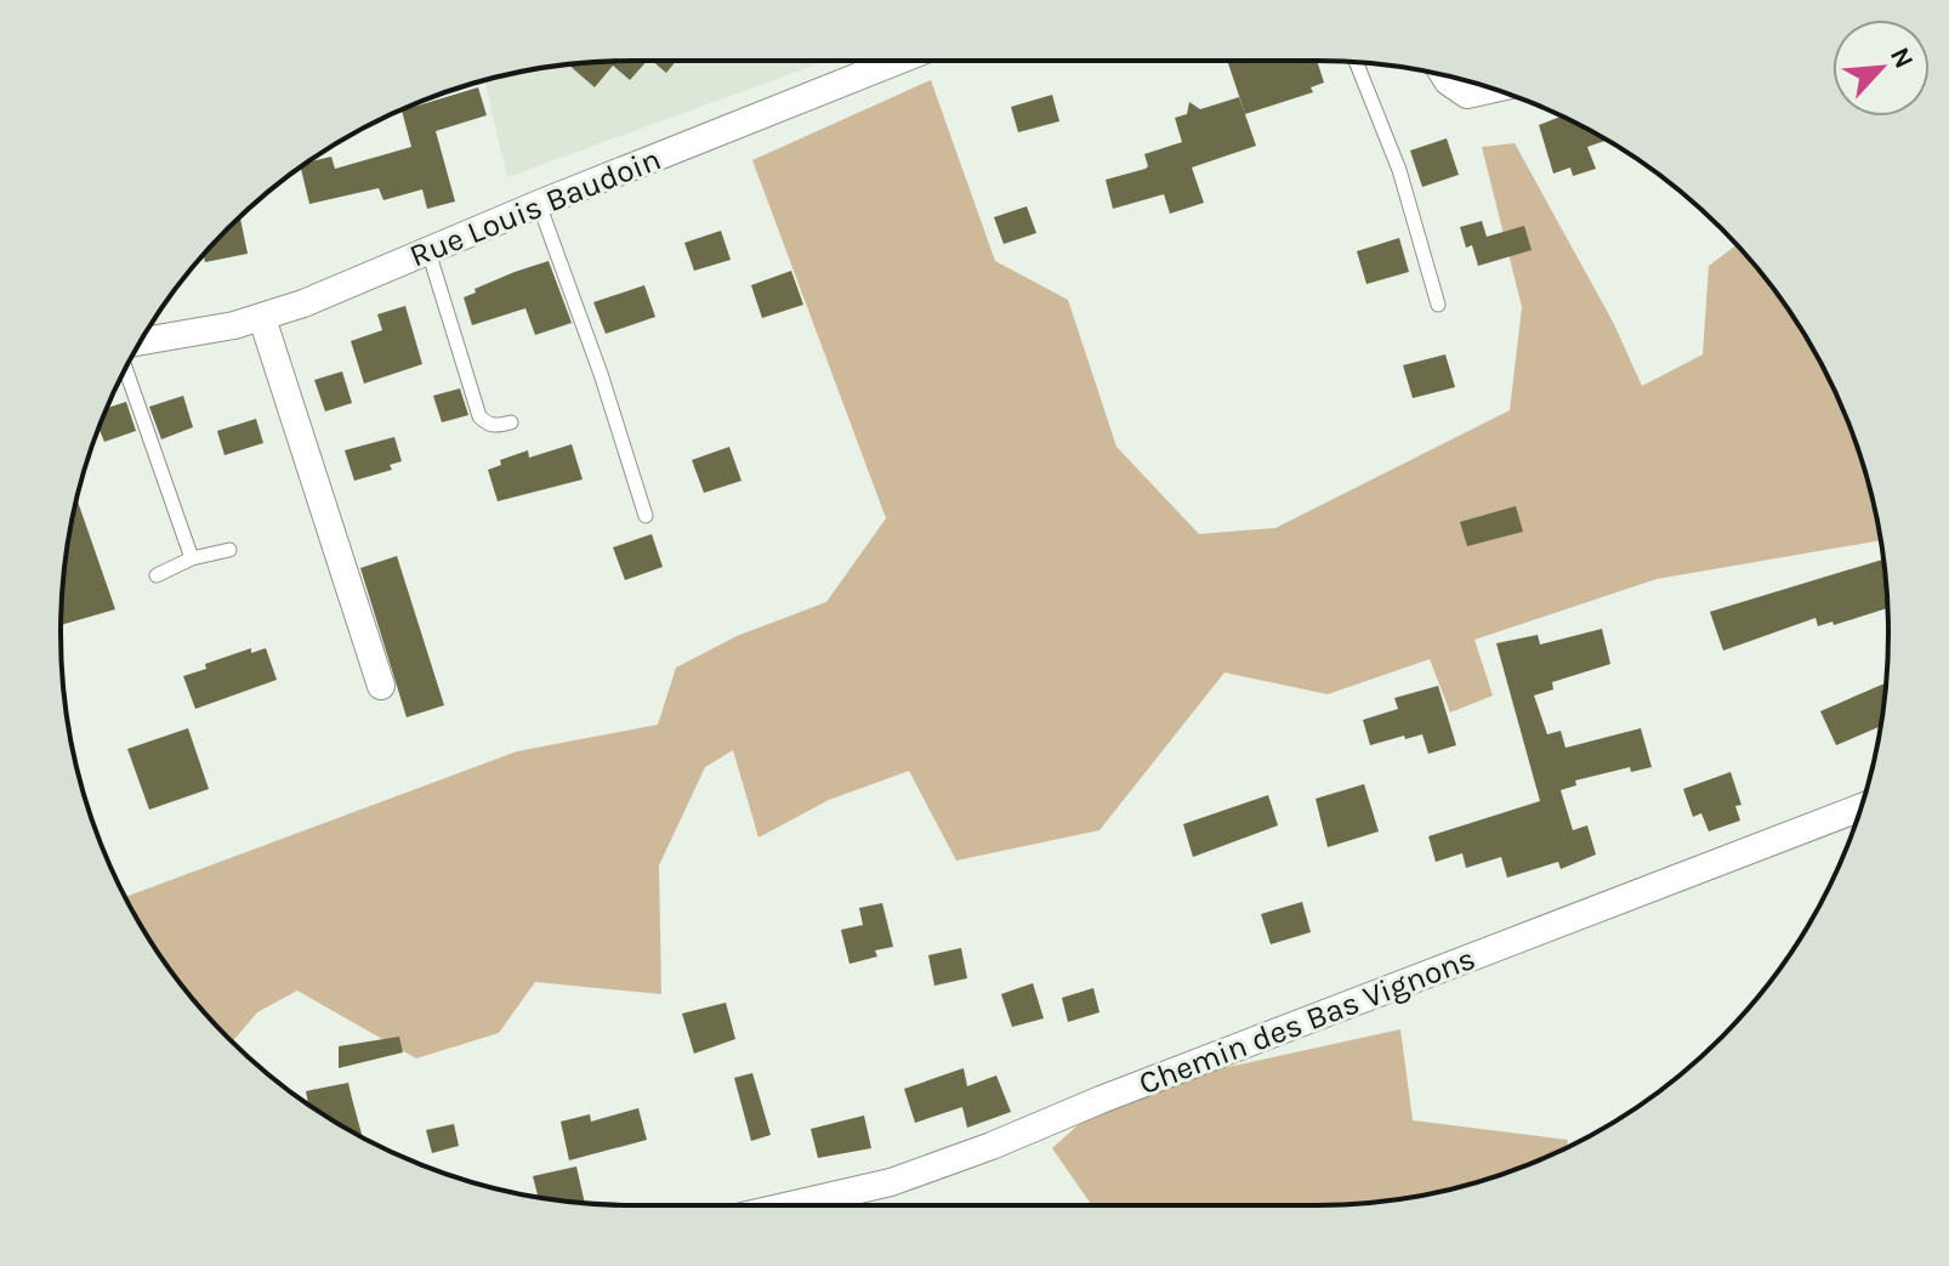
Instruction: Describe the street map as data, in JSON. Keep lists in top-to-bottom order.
{
  "streets": {
    "street": ["Rue Louis Baudoin", "Chemin des Bas Vignons"]
  },
  "north": "top right"
}
